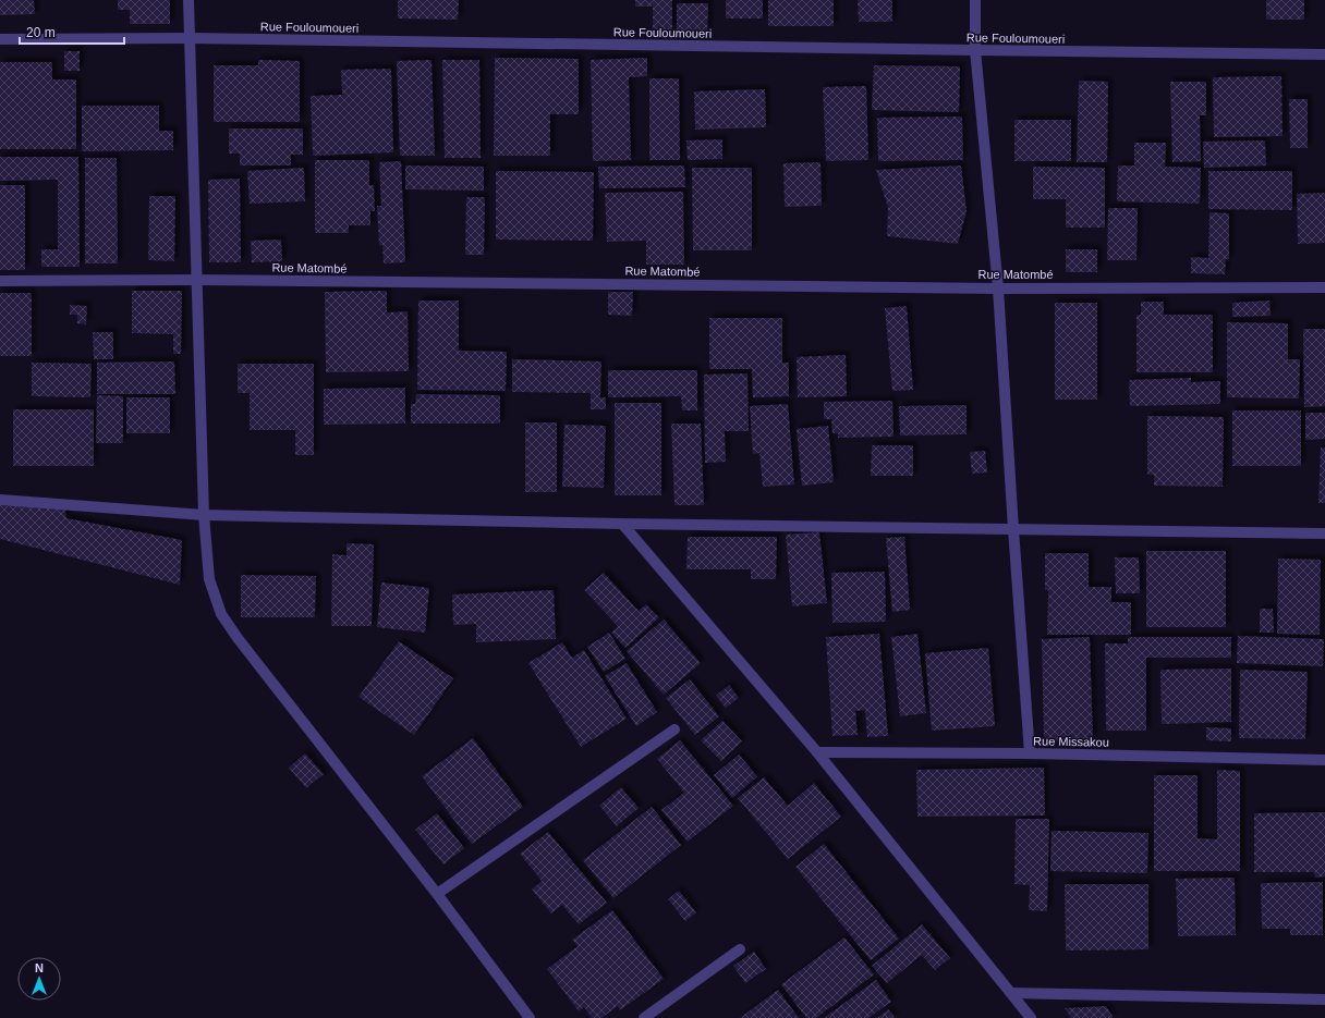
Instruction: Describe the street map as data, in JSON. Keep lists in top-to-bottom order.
{
  "streets": {
    "street": ["Rue Fouloumoueri", "Rue Matombé", "Rue Missakou"]
  },
  "scale_bar": "20 m",
  "north": "top"
}
